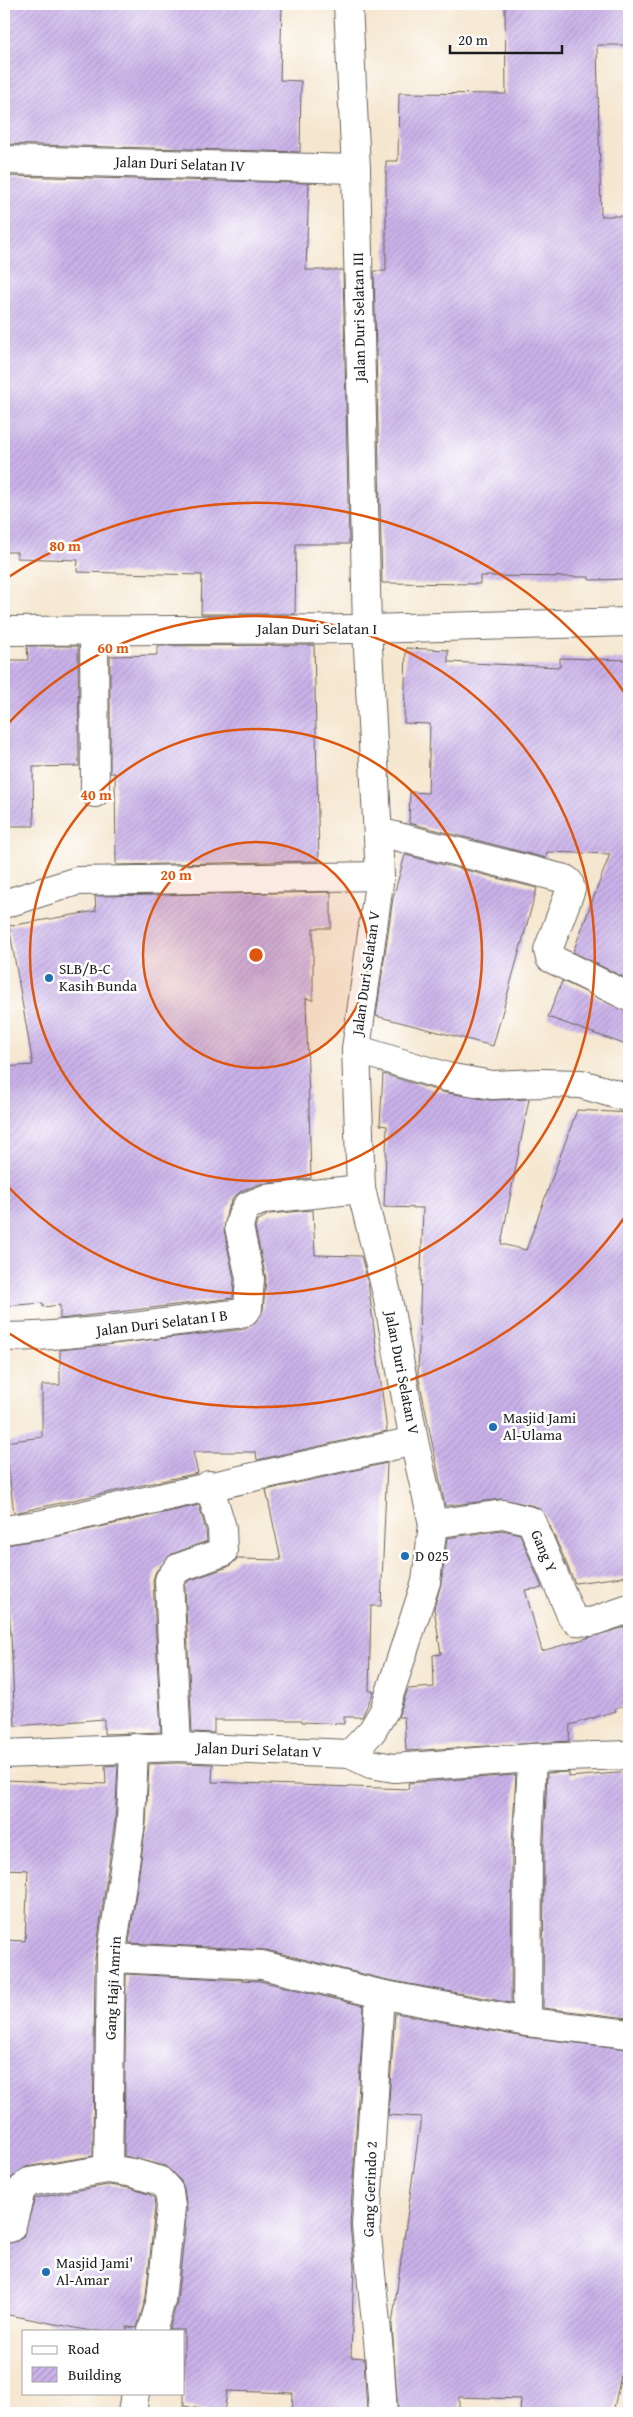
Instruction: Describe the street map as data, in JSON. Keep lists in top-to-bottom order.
{
  "streets": {
    "street": [
      "Jalan Duri Selatan IV",
      "Jalan Duri Selatan III",
      "Jalan Duri Selatan I",
      "Jalan Duri Selatan V",
      "Jalan Duri Selatan I B",
      "Gang Y",
      "Gang Haji Amrin",
      "Gang Gerindo 2"
    ]
  },
  "crossings": [
    ["Jalan Duri Selatan IV", "Jalan Duri Selatan III"],
    ["Jalan Duri Selatan III", "Jalan Duri Selatan I"],
    ["Jalan Duri Selatan III", "Jalan Duri Selatan V"],
    ["Jalan Duri Selatan I", "Jalan Duri Selatan V"],
    ["Jalan Duri Selatan V", "Jalan Duri Selatan I B"],
    ["Jalan Duri Selatan V", "Gang Y"],
    ["Jalan Duri Selatan V", "Gang Haji Amrin"]
  ],
  "places": [
    "SLB/B-C Kasih Bunda",
    "Masjid Jami Al-Ulama",
    "D 025",
    "Masjid Jami' Al-Amar"
  ],
  "legend": ["Road", "Building"],
  "scale_bar": "20 m",
  "rings": [
    "80 m",
    "60 m",
    "40 m",
    "20 m"
  ]
}
